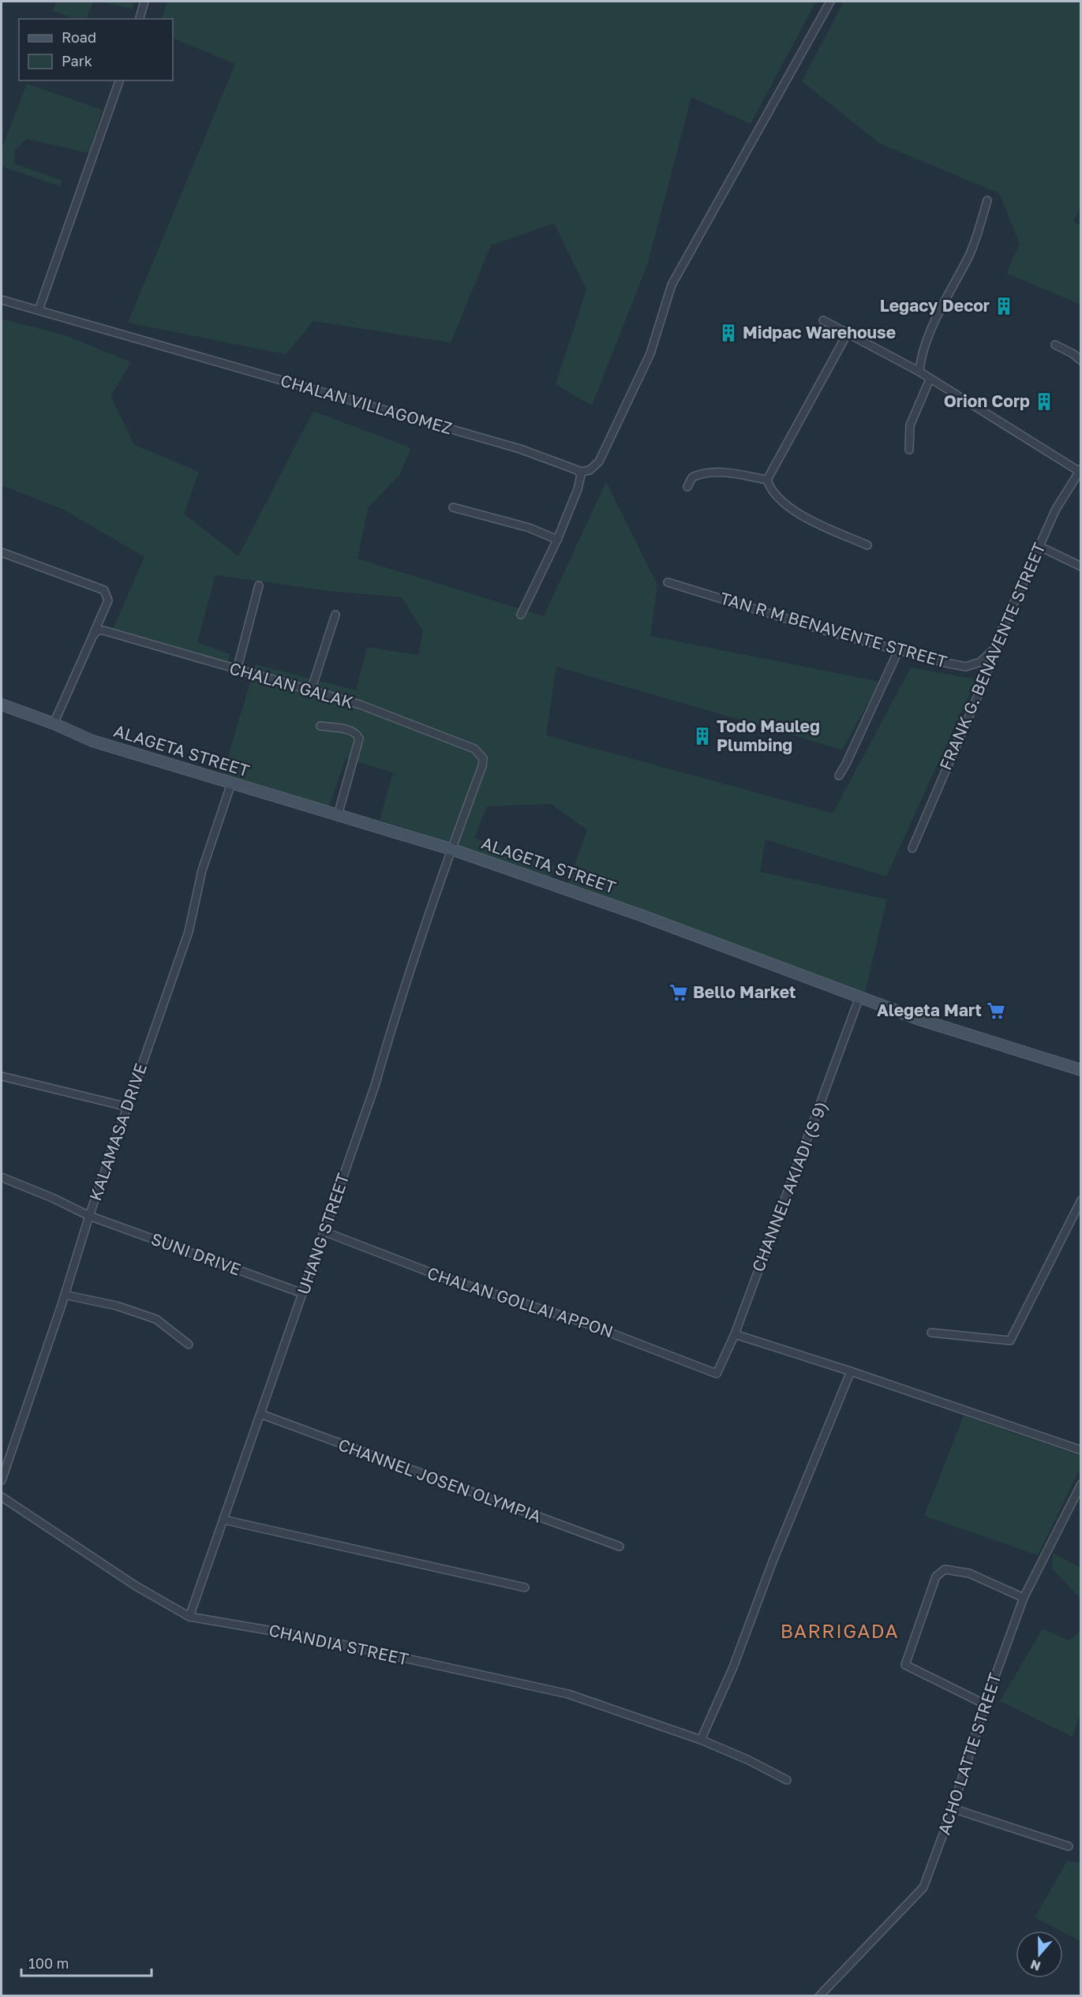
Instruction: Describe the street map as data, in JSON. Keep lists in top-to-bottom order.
{
  "streets": {
    "main road": ["ALAGETA STREET"],
    "street": [
      "CHALAN VILLAGOMEZ",
      "TAN R M BENAVENTE STREET",
      "FRANK G. BENAVENTE STREET",
      "CHALAN GALAK",
      "KALAMASA DRIVE",
      "CHANNEL AKIADI (S 9)",
      "UHANG STREET",
      "SUNI DRIVE",
      "CHALAN GOLLAI APPON",
      "CHANNEL JOSEN OLYMPIA",
      "CHANDIA STREET",
      "ACHO LATTE STREET"
    ]
  },
  "crossings": [
    ["TAN R M BENAVENTE STREET", "FRANK G. BENAVENTE STREET"],
    ["CHALAN GALAK", "ALAGETA STREET"],
    ["CHALAN GALAK", "UHANG STREET"],
    ["ALAGETA STREET", "KALAMASA DRIVE"],
    ["ALAGETA STREET", "CHANNEL AKIADI (S 9)"],
    ["ALAGETA STREET", "UHANG STREET"],
    ["KALAMASA DRIVE", "SUNI DRIVE"],
    ["CHANNEL AKIADI (S 9)", "CHALAN GOLLAI APPON"],
    ["UHANG STREET", "SUNI DRIVE"],
    ["UHANG STREET", "CHALAN GOLLAI APPON"],
    ["UHANG STREET", "CHANNEL JOSEN OLYMPIA"],
    ["UHANG STREET", "CHANDIA STREET"]
  ],
  "districts": ["BARRIGADA"],
  "places": {
    "building": [
      "Legacy Decor",
      "Midpac Warehouse",
      "Orion Corp",
      "Todo Mauleg Plumbing"
    ],
    "supermarket": ["Bello Market", "Alegeta Mart"]
  },
  "legend": ["Road", "Park"],
  "scale_bar": "100 m",
  "north": "bottom"
}
